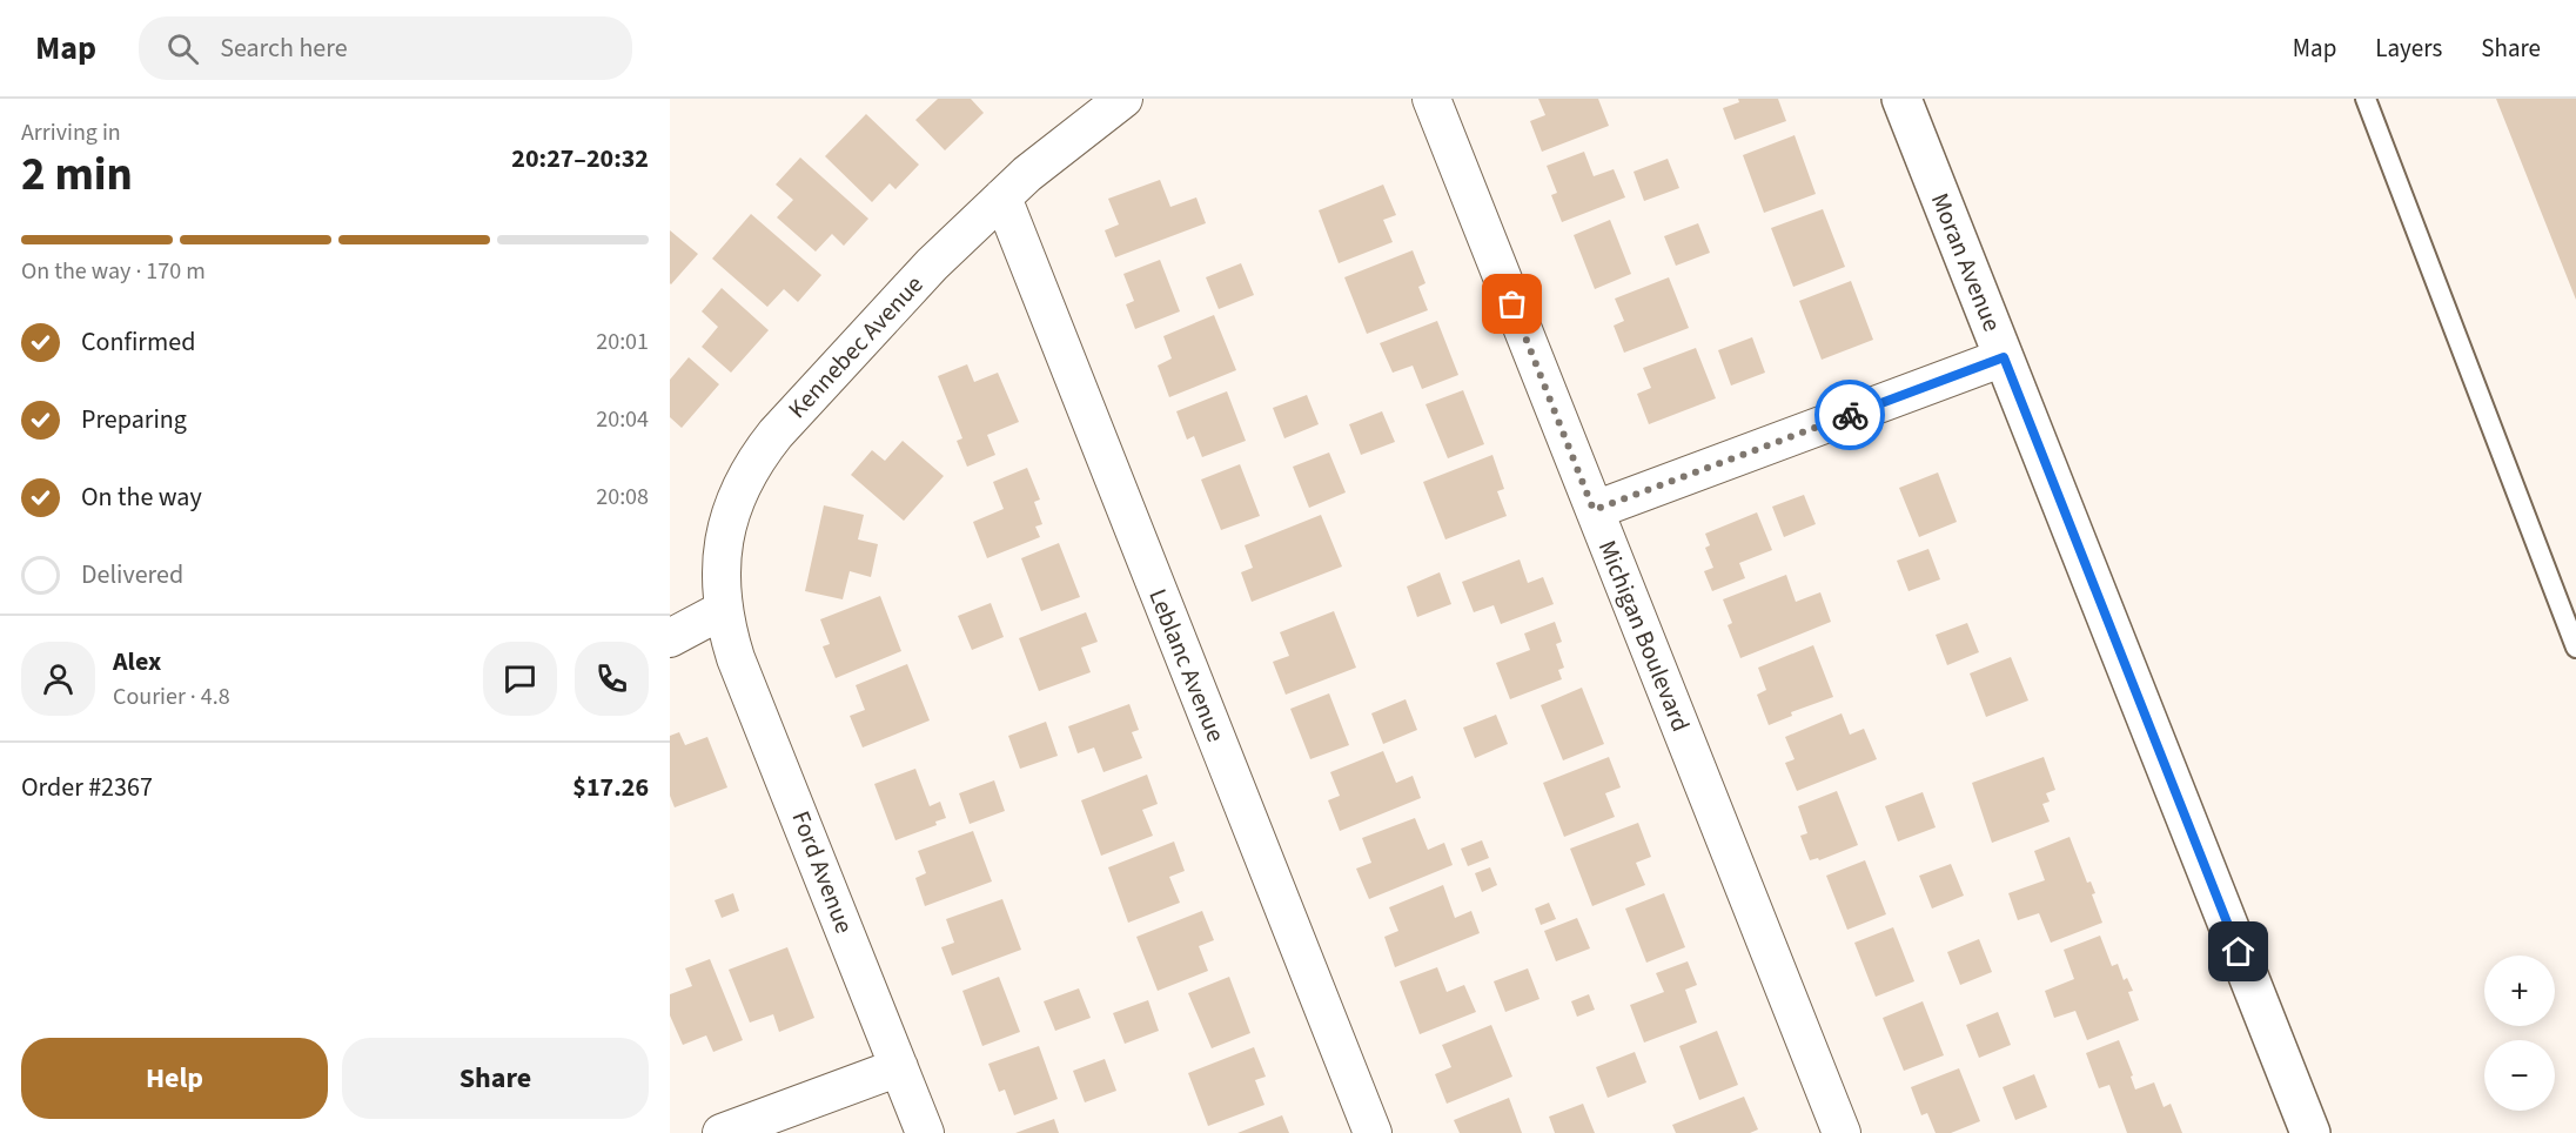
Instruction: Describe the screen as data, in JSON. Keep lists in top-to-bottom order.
{
  "streets": {
    "main road": ["Moran Avenue"],
    "street": [
      "Kennebec Avenue",
      "Michigan Boulevard",
      "Leblanc Avenue",
      "Ford Avenue"
    ]
  },
  "crossings": [
    ["Kennebec Avenue", "Leblanc Avenue"],
    ["Kennebec Avenue", "Ford Avenue"]
  ],
  "page": {
    "header": "Map",
    "search": "Search here",
    "nav": ["Map", "Layers", "Share"],
    "heading": ["2 min", "Arriving in", "20:27–20:32"],
    "panel": [
      "Alex",
      "Courier · 4.8",
      "Order #2367",
      "$17.26"
    ],
    "bar": "On the way · 170 m",
    "list": [
      ["Confirmed", "20:01"],
      ["Preparing", "20:04"],
      ["On the way", "20:08"],
      "Delivered"
    ],
    "map_buttons": ["+", "−"],
    "buttons": ["Help", "Share"]
  }
}
